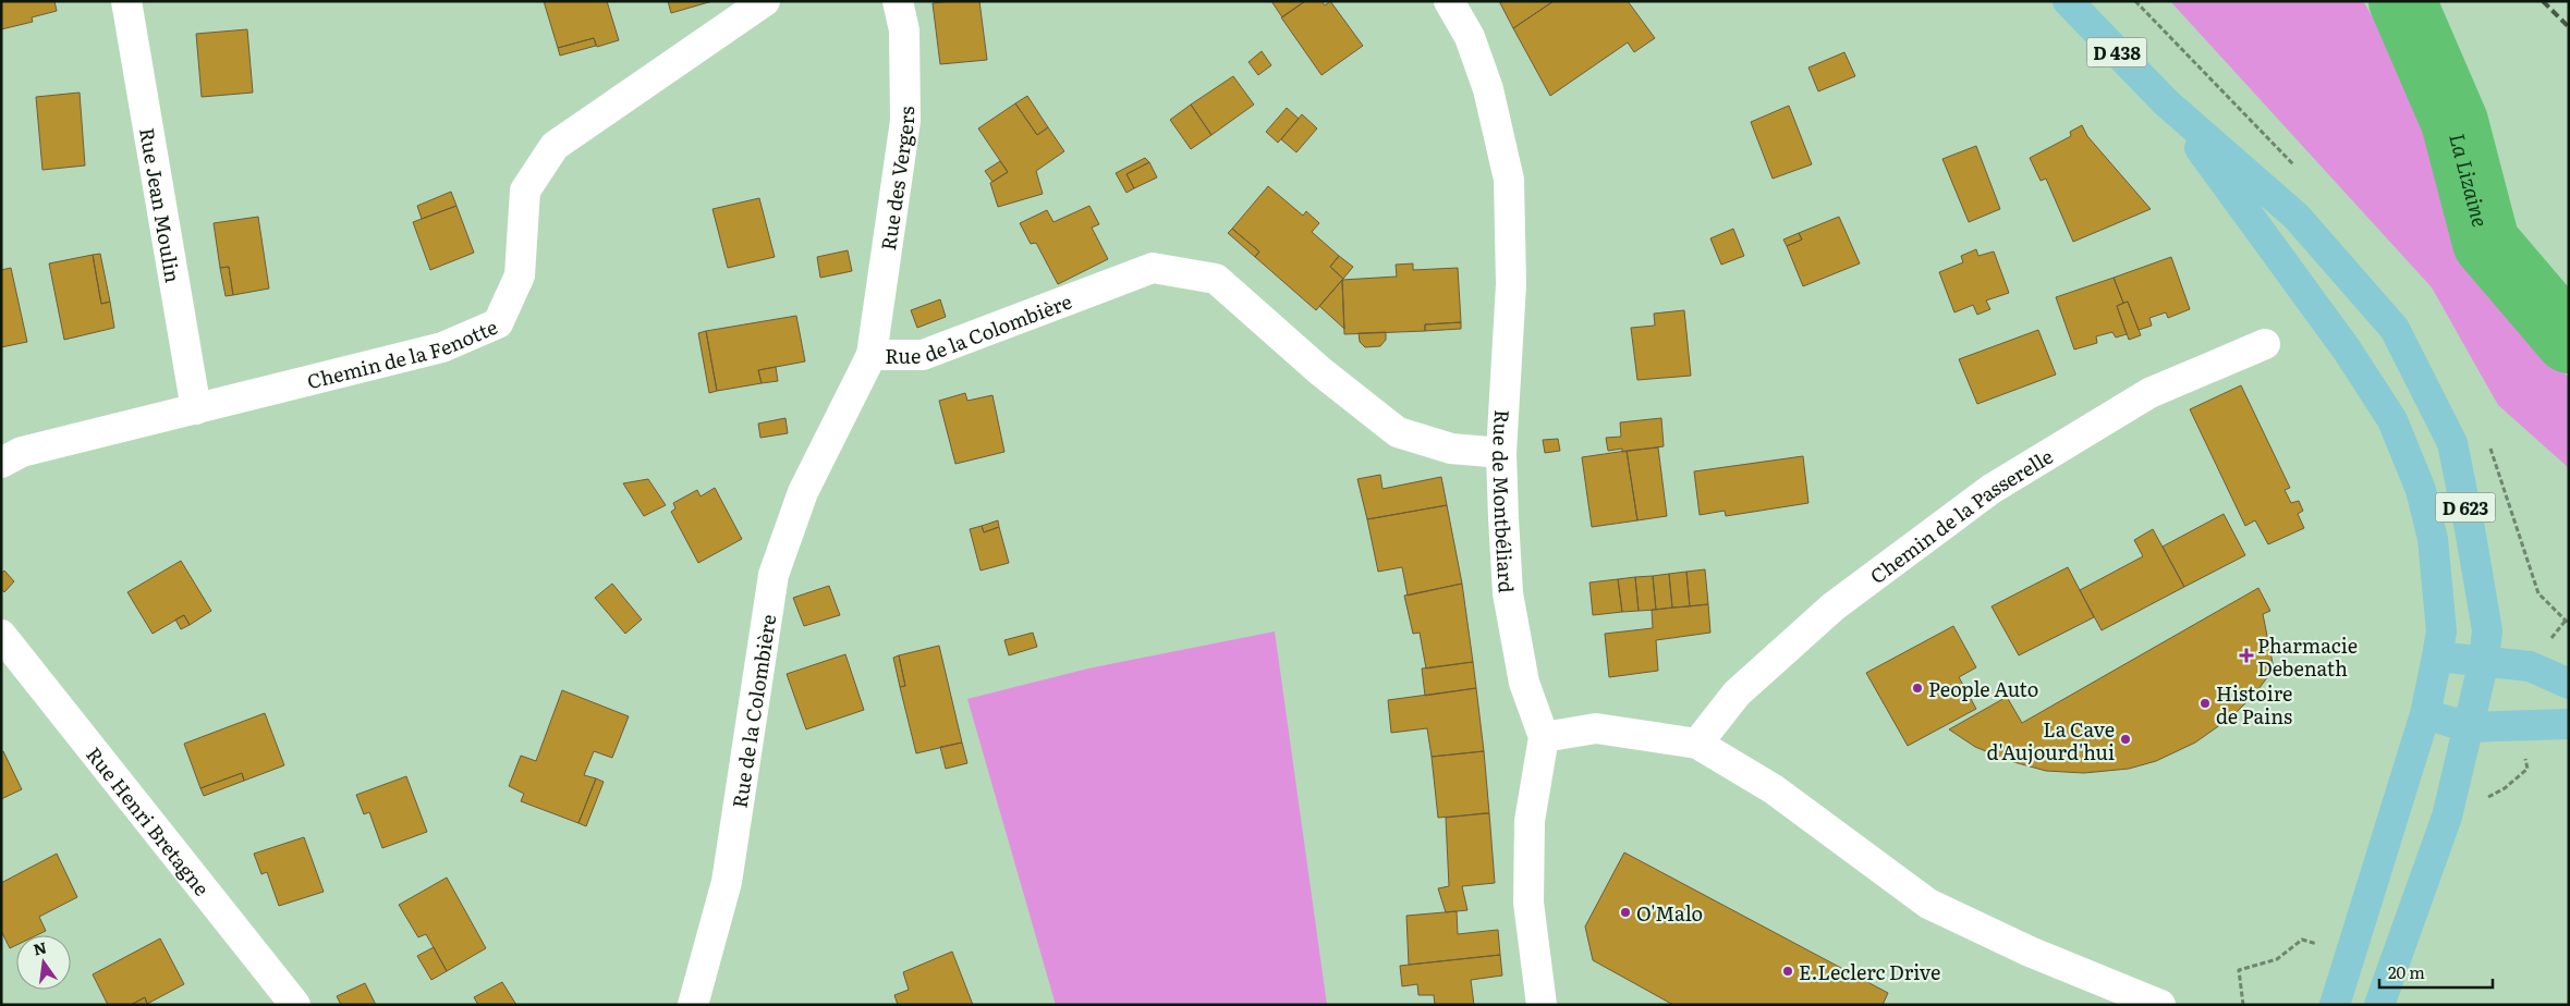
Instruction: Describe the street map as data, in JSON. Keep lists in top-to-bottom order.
{
  "streets": {
    "main road": ["D 438", "D 623"],
    "street": [
      "Rue des Vergers",
      "Rue Jean Moulin",
      "Rue de la Colombière",
      "Chemin de la Fenotte",
      "Rue de Montbéliard",
      "Chemin de la Passerelle",
      "Rue Henri Bretagne"
    ]
  },
  "crossings": [
    ["D 438", "D 623"],
    ["Rue des Vergers", "Rue de la Colombière"],
    ["Rue Jean Moulin", "Chemin de la Fenotte"],
    ["Rue de la Colombière", "Rue de Montbéliard"]
  ],
  "water": ["La Lizaine"],
  "places": {
    "health": ["Pharmacie Debenath"],
    "other": [
      "People Auto",
      "Histoire de Pains",
      "La Cave d'Aujourd'hui",
      "O'Malo",
      "E.Leclerc Drive"
    ]
  },
  "scale_bar": "20 m",
  "north": "top"
}
